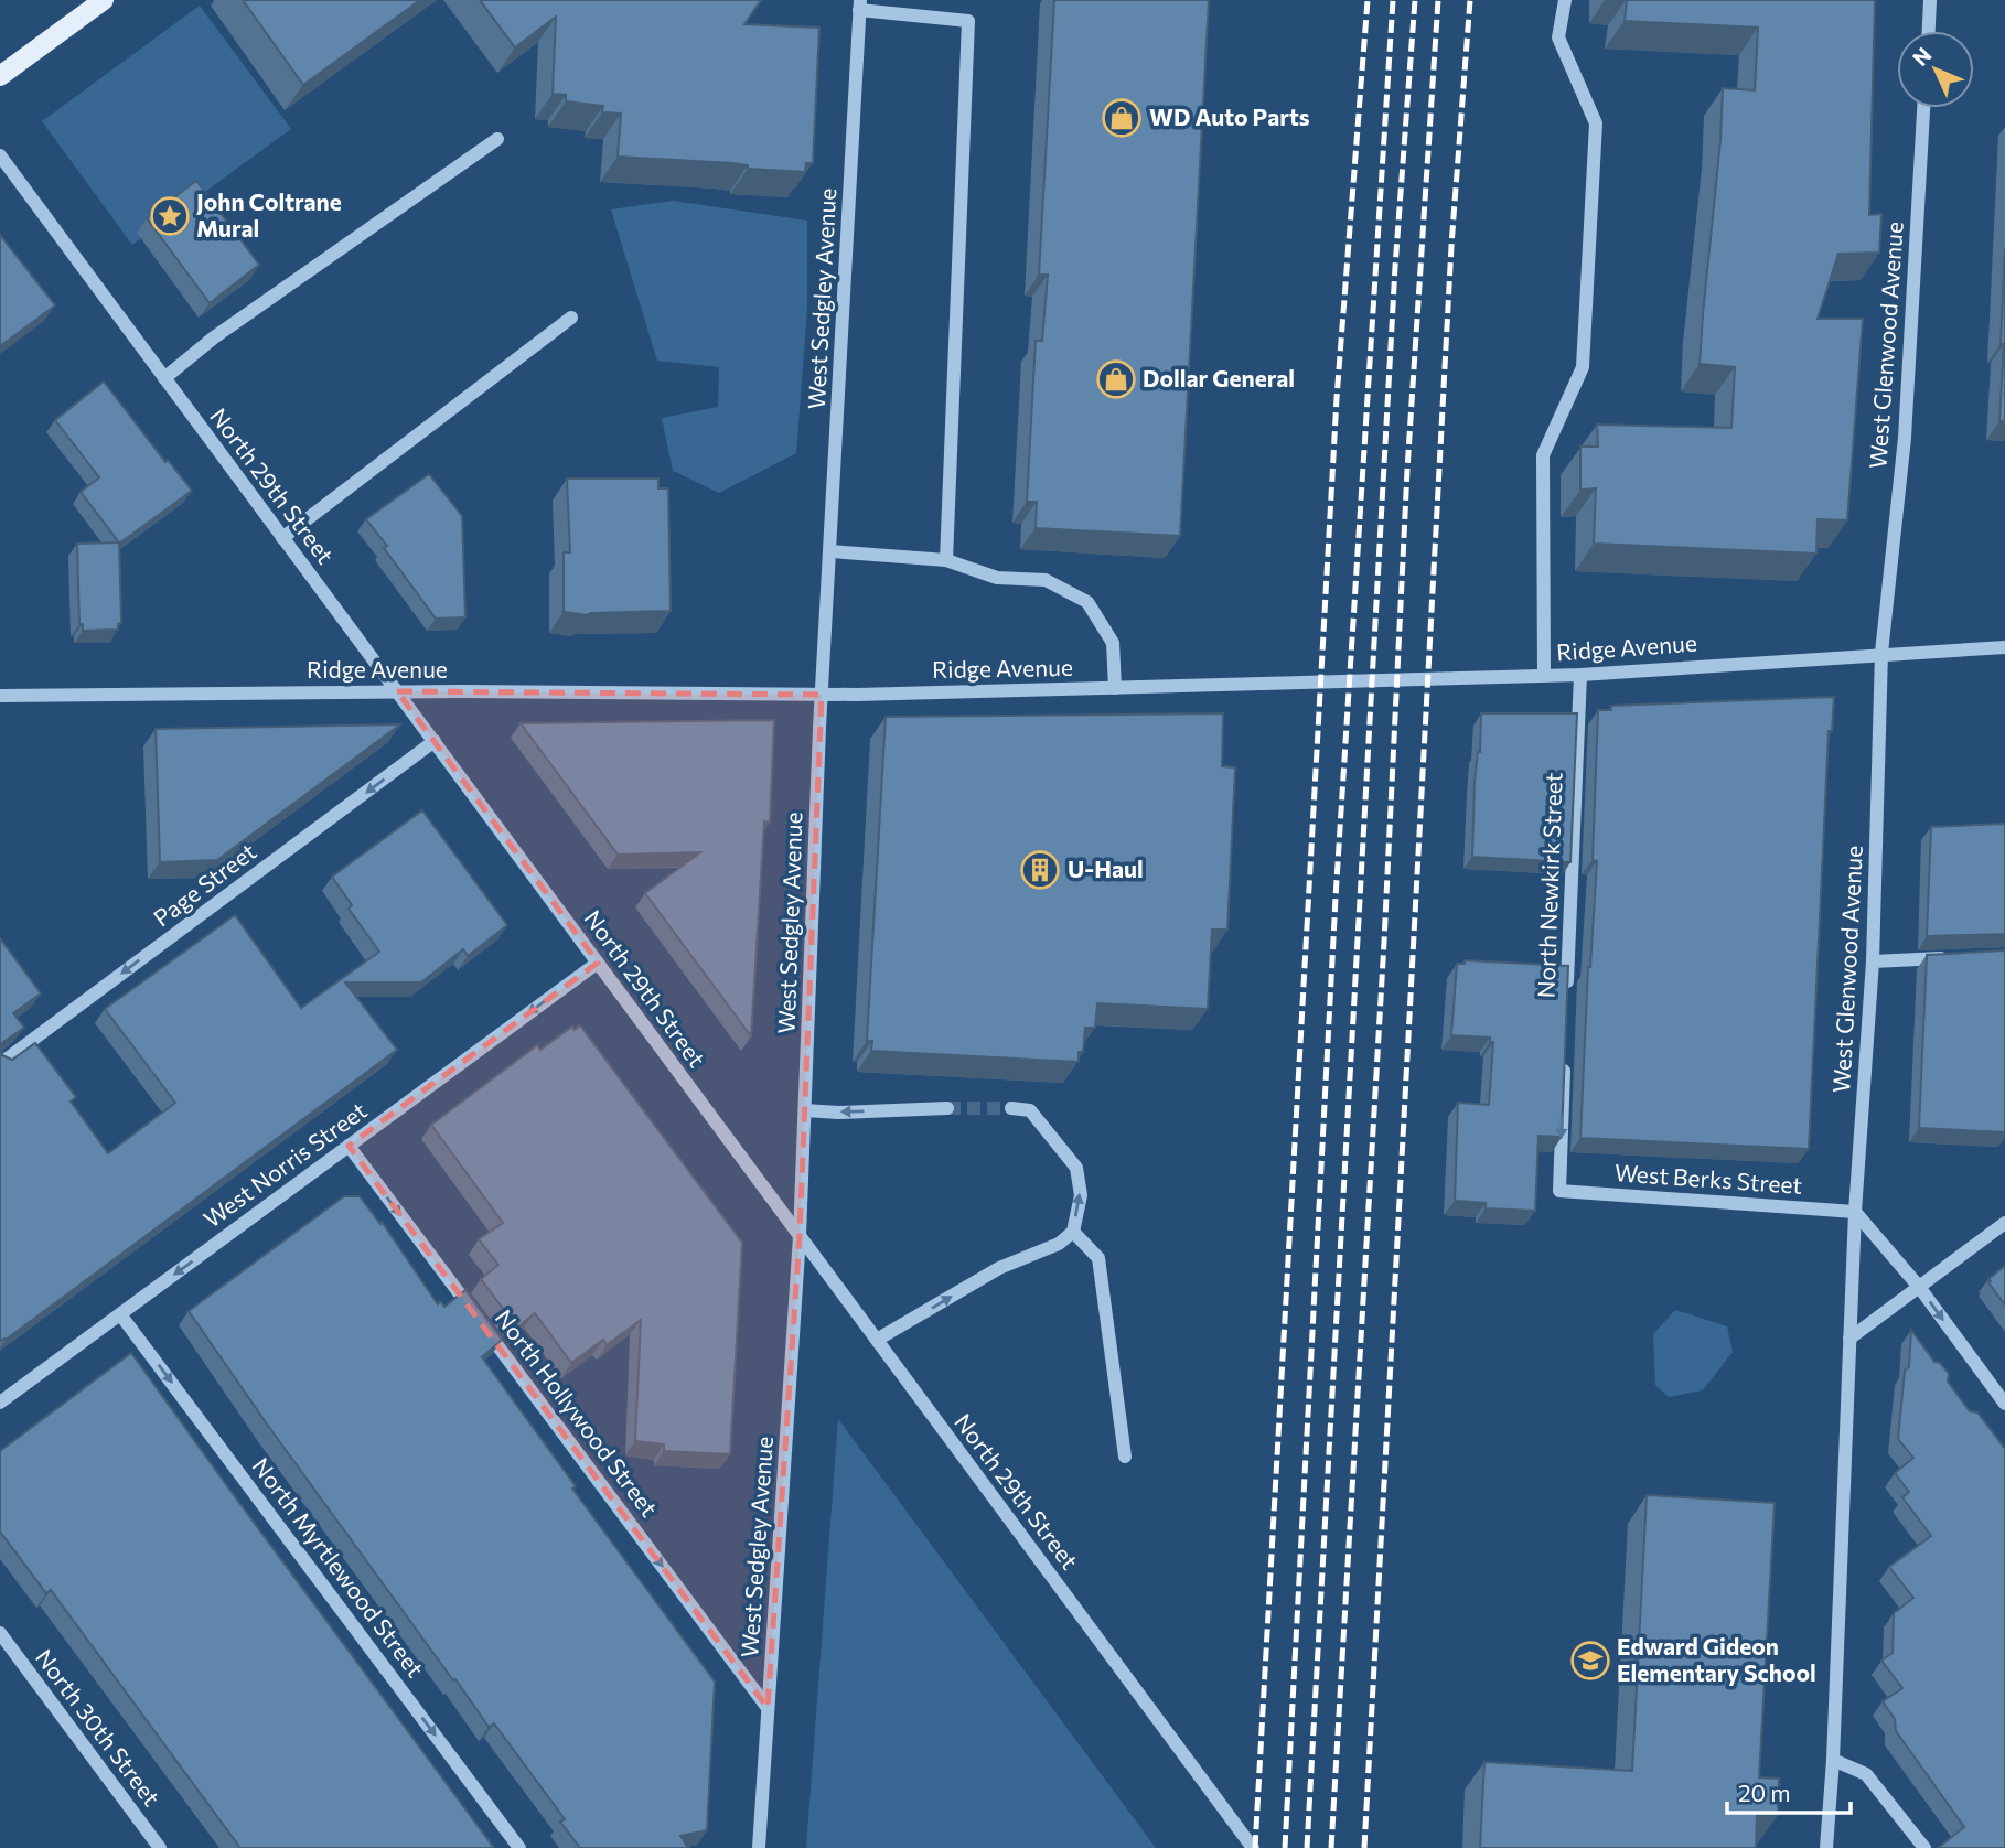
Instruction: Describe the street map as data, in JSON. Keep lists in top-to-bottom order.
{
  "streets": {
    "street": [
      "West Sedgley Avenue",
      "West Glenwood Avenue",
      "North 29th Street",
      "Ridge Avenue",
      "Page Street",
      "North Newkirk Street",
      "West Norris Street",
      "West Berks Street",
      "North Hollywood Street",
      "North Myrtlewood Street",
      "North 30th Street"
    ]
  },
  "crossings": [
    ["West Sedgley Avenue", "North 29th Street"],
    ["West Sedgley Avenue", "Ridge Avenue"],
    ["West Sedgley Avenue", "North Hollywood Street"],
    ["West Glenwood Avenue", "Ridge Avenue"],
    ["West Glenwood Avenue", "West Berks Street"],
    ["North 29th Street", "Ridge Avenue"],
    ["North 29th Street", "Page Street"],
    ["North 29th Street", "West Norris Street"],
    ["Ridge Avenue", "North Newkirk Street"],
    ["West Norris Street", "North Hollywood Street"],
    ["West Norris Street", "North Myrtlewood Street"]
  ],
  "one_way": [
    "Page Street",
    "West Norris Street",
    "North Hollywood Street",
    "North Myrtlewood Street"
  ],
  "places": {
    "shop": ["WD Auto Parts", "Dollar General"],
    "place": ["John Coltrane Mural"],
    "building": ["U-Haul"],
    "school or university": ["Edward Gideon Elementary School"]
  },
  "scale_bar": "20 m",
  "north": "top left"
}
